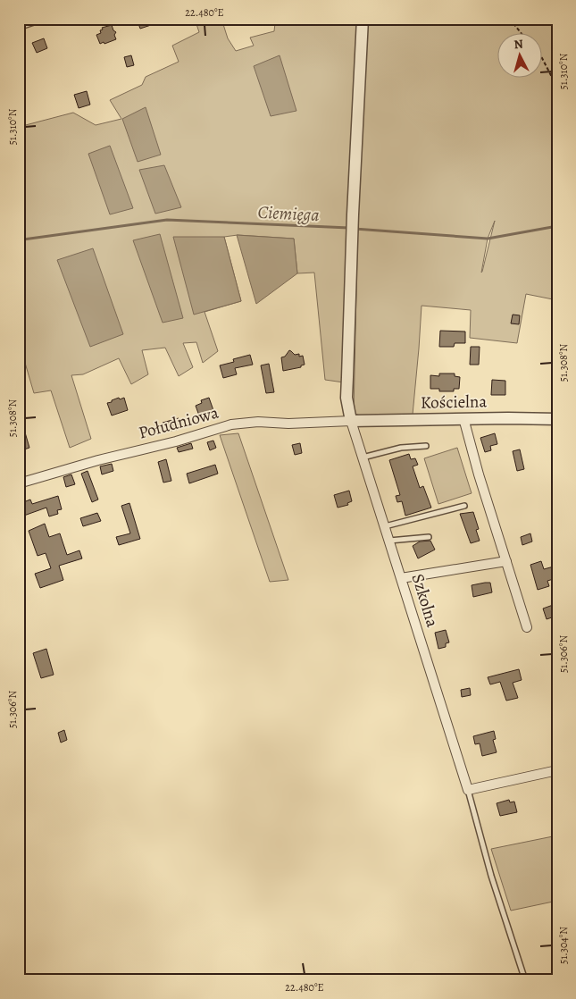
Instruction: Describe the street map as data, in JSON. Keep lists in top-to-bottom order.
{
  "streets": {
    "street": ["Kościelna", "Południowa", "Szkolna"]
  },
  "crossings": [
    ["Kościelna", "Południowa"],
    ["Kościelna", "Szkolna"],
    ["Południowa", "Szkolna"]
  ],
  "water": ["Ciemięga"],
  "north": "top",
  "coordinates": [
    "22.480°E",
    "51.310°N",
    "51.308°N",
    "51.306°N",
    "51.304°N"
  ]
}
